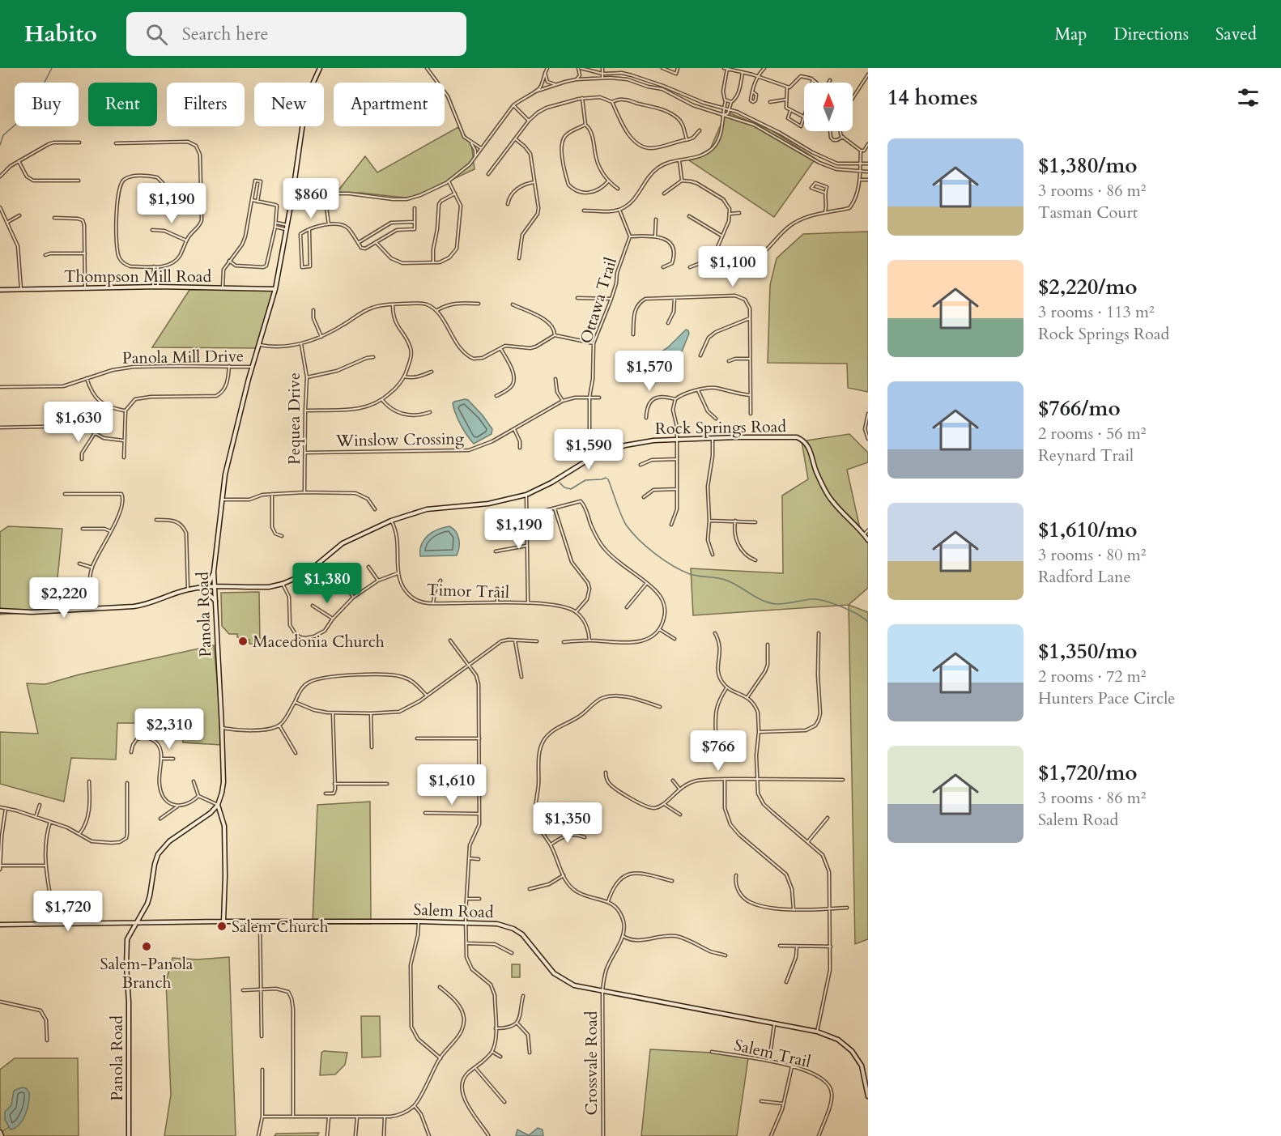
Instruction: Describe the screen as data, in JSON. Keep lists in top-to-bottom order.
{
  "streets": {
    "street": [
      "Thompson Mill Road",
      "Ottawa Trail",
      "Panola Mill Drive",
      "Pequea Drive",
      "Rock Springs Road",
      "Winslow Crossing",
      "Timor Trail",
      "Panola Road",
      "Salem Road",
      "Salem Trail",
      "Crossvale Road"
    ]
  },
  "crossings": [
    ["Thompson Mill Road", "Panola Road"],
    ["Ottawa Trail", "Rock Springs Road"],
    ["Ottawa Trail", "Winslow Crossing"],
    ["Panola Mill Drive", "Panola Road"],
    ["Pequea Drive", "Winslow Crossing"],
    ["Rock Springs Road", "Panola Road"],
    ["Panola Road", "Salem Road"],
    ["Salem Road", "Crossvale Road"]
  ],
  "places": ["Macedonia Church", "Salem Church", "Salem-Panola Branch"],
  "north": "top",
  "page": {
    "header": "Habito",
    "search": "Search here",
    "nav": ["Map", "Directions", "Saved"],
    "heading": "14 homes",
    "chip": [
      "Buy",
      "Rent",
      "Filters",
      "New",
      "Apartment"
    ],
    "list": [
      {
        "name": "$1,380/mo",
        "note": "3 rooms · 86 m² · Tasman Court"
      },
      {
        "name": "$2,220/mo",
        "note": "3 rooms · 113 m² · Rock Springs Road"
      },
      {
        "name": "$766/mo",
        "note": "2 rooms · 56 m² · Reynard Trail"
      },
      {
        "name": "$1,610/mo",
        "note": "3 rooms · 80 m² · Radford Lane"
      },
      {
        "name": "$1,350/mo",
        "note": "2 rooms · 72 m² · Hunters Pace Circle"
      },
      {
        "name": "$1,720/mo",
        "note": "3 rooms · 86 m² · Salem Road"
      }
    ],
    "price": [
      "$860",
      "$1,190",
      "$1,100",
      "$1,570",
      "$1,630",
      "$1,590",
      "$1,190",
      "$1,380",
      "$2,220",
      "$2,310",
      "$766",
      "$1,610",
      "$1,350",
      "$1,720"
    ]
  }
}
